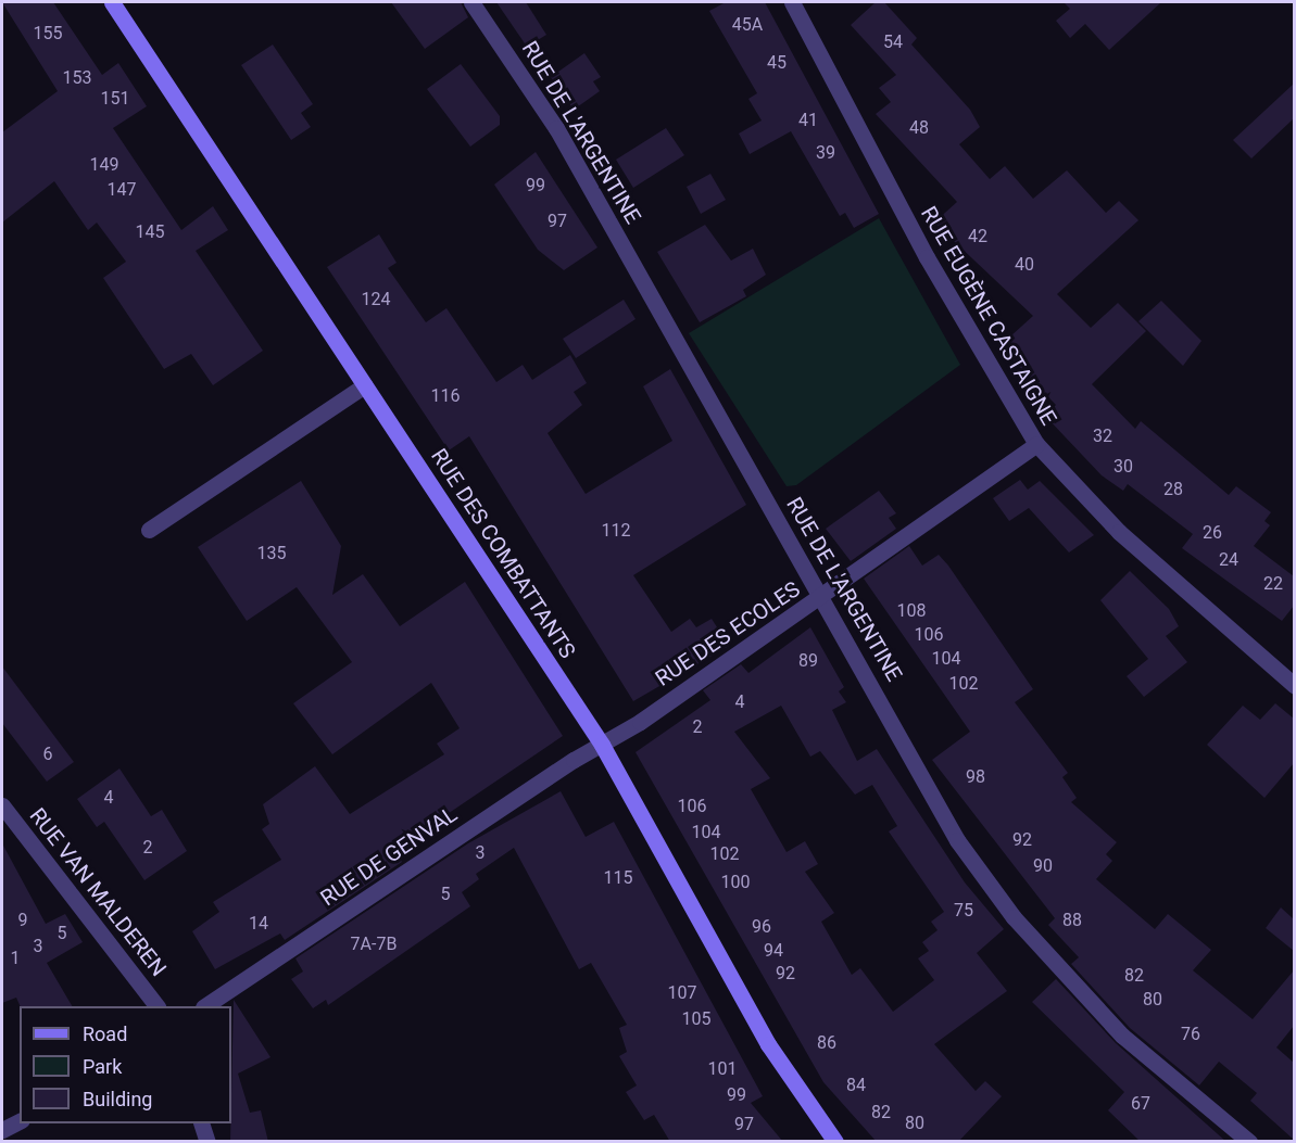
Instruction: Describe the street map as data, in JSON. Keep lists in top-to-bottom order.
{
  "streets": {
    "main road": ["RUE DES COMBATTANTS"],
    "street": [
      "RUE DE L'ARGENTINE",
      "RUE EUGÈNE CASTAIGNE",
      "RUE DES ECOLES",
      "RUE DE GENVAL",
      "RUE VAN MALDEREN"
    ]
  },
  "crossings": [
    ["RUE DE L'ARGENTINE", "RUE DES ECOLES"],
    ["RUE EUGÈNE CASTAIGNE", "RUE DES ECOLES"],
    ["RUE DES COMBATTANTS", "RUE DES ECOLES"],
    ["RUE DES COMBATTANTS", "RUE DE GENVAL"],
    ["RUE DES ECOLES", "RUE DE GENVAL"]
  ],
  "house_numbers": [
    "45A",
    "155",
    "54",
    "45",
    "153",
    "151",
    "41",
    "48",
    "39",
    "149",
    "99",
    "147",
    "97",
    "145",
    "42",
    "40",
    "124",
    "116",
    "32",
    "30",
    "28",
    "112",
    "26",
    "135",
    "24",
    "22",
    "108",
    "106",
    "104",
    "89",
    "102",
    "4",
    "2",
    "6",
    "98",
    "4",
    "106",
    "104",
    "92",
    "2",
    "3",
    "102",
    "90",
    "115",
    "100",
    "5",
    "75",
    "9",
    "88",
    "14",
    "96",
    "5",
    "7A-7B",
    "3",
    "94",
    "1",
    "92",
    "82",
    "107",
    "80",
    "105",
    "76",
    "86",
    "101",
    "84",
    "99",
    "67",
    "82",
    "80",
    "97"
  ],
  "legend": ["Road", "Park", "Building"]
}
